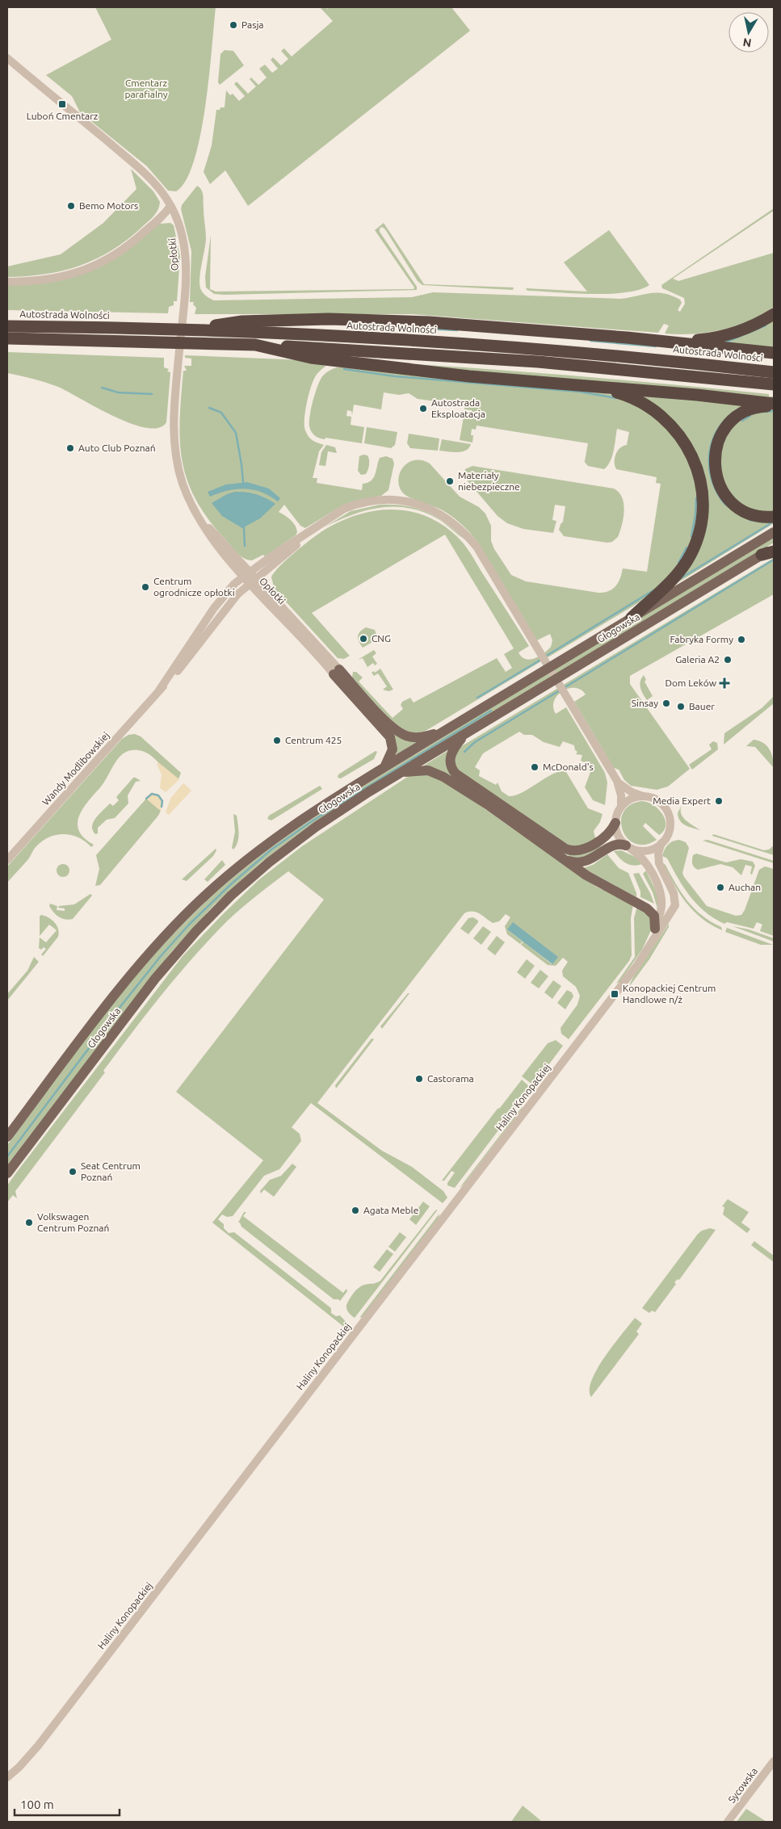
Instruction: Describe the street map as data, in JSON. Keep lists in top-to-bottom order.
{
  "streets": {
    "highway": ["Autostrada Wolności"],
    "main road": ["Głogowska"],
    "street": [
      "Opłotki",
      "Wandy Modlibowskiej",
      "Haliny Konopackiej",
      "Sycowska"
    ]
  },
  "crossings": [
    ["Opłotki", "Wandy Modlibowskiej"]
  ],
  "parks": ["Cmentarz parafialny"],
  "places": {
    "other": [
      "Pasja",
      "Bemo Motors",
      "Autostrada Eksploatacja",
      "Auto Club Poznań",
      "Materiały niebezpieczne",
      "Centrum ogrodnicze opłotki",
      "CNG",
      "Fabryka Formy",
      "Galeria A2",
      "Sinsay",
      "Bauer",
      "Centrum 425",
      "McDonald's",
      "Media Expert",
      "Auchan",
      "Castorama",
      "Seat Centrum Poznań",
      "Agata Meble",
      "Volkswagen Centrum Poznań"
    ],
    "transit": ["Luboń Cmentarz", "Konopackiej Centrum Handlowe n/ż"],
    "health": ["Dom Leków"]
  },
  "scale_bar": "100 m",
  "north": "bottom"
}
